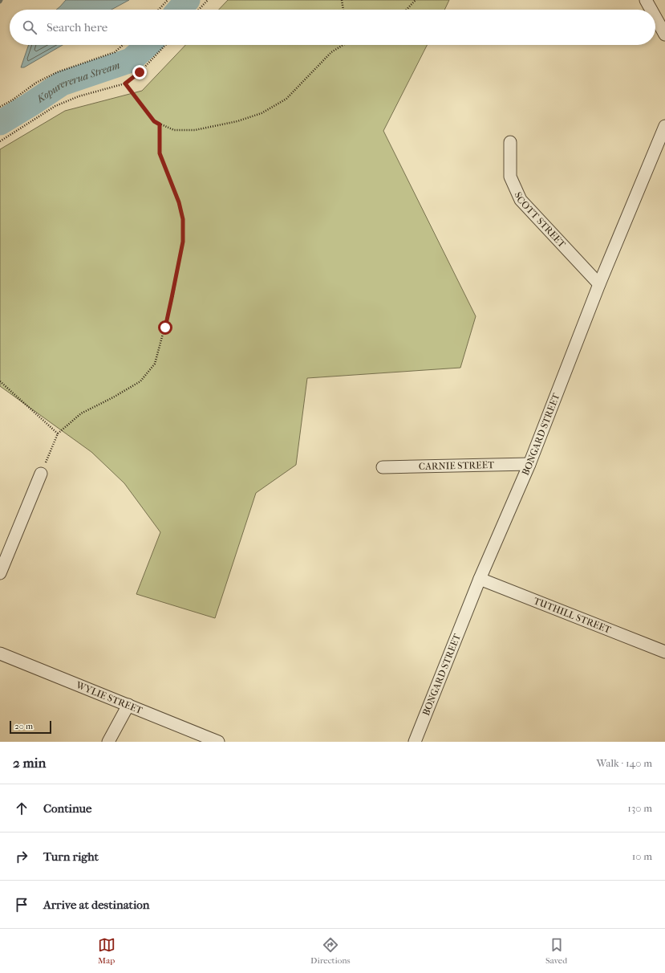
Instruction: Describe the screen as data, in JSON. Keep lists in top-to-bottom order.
{
  "streets": {
    "street": [
      "SCOTT STREET",
      "BONGARD STREET",
      "CARNIE STREET",
      "TUTHILL STREET",
      "WYLIE STREET"
    ]
  },
  "crossings": [
    ["SCOTT STREET", "BONGARD STREET"],
    ["BONGARD STREET", "CARNIE STREET"],
    ["BONGARD STREET", "TUTHILL STREET"]
  ],
  "water": ["Kopurererua Stream"],
  "scale_bar": "20 m",
  "page": {
    "search": "Search here",
    "scale": "20 m",
    "heading": ["2 min", "Walk · 140 m"],
    "list": [
      ["Continue", "130 m"],
      ["Turn right", "10 m"],
      "Arrive at destination"
    ],
    "nav": ["Map", "Directions", "Saved"]
  }
}
